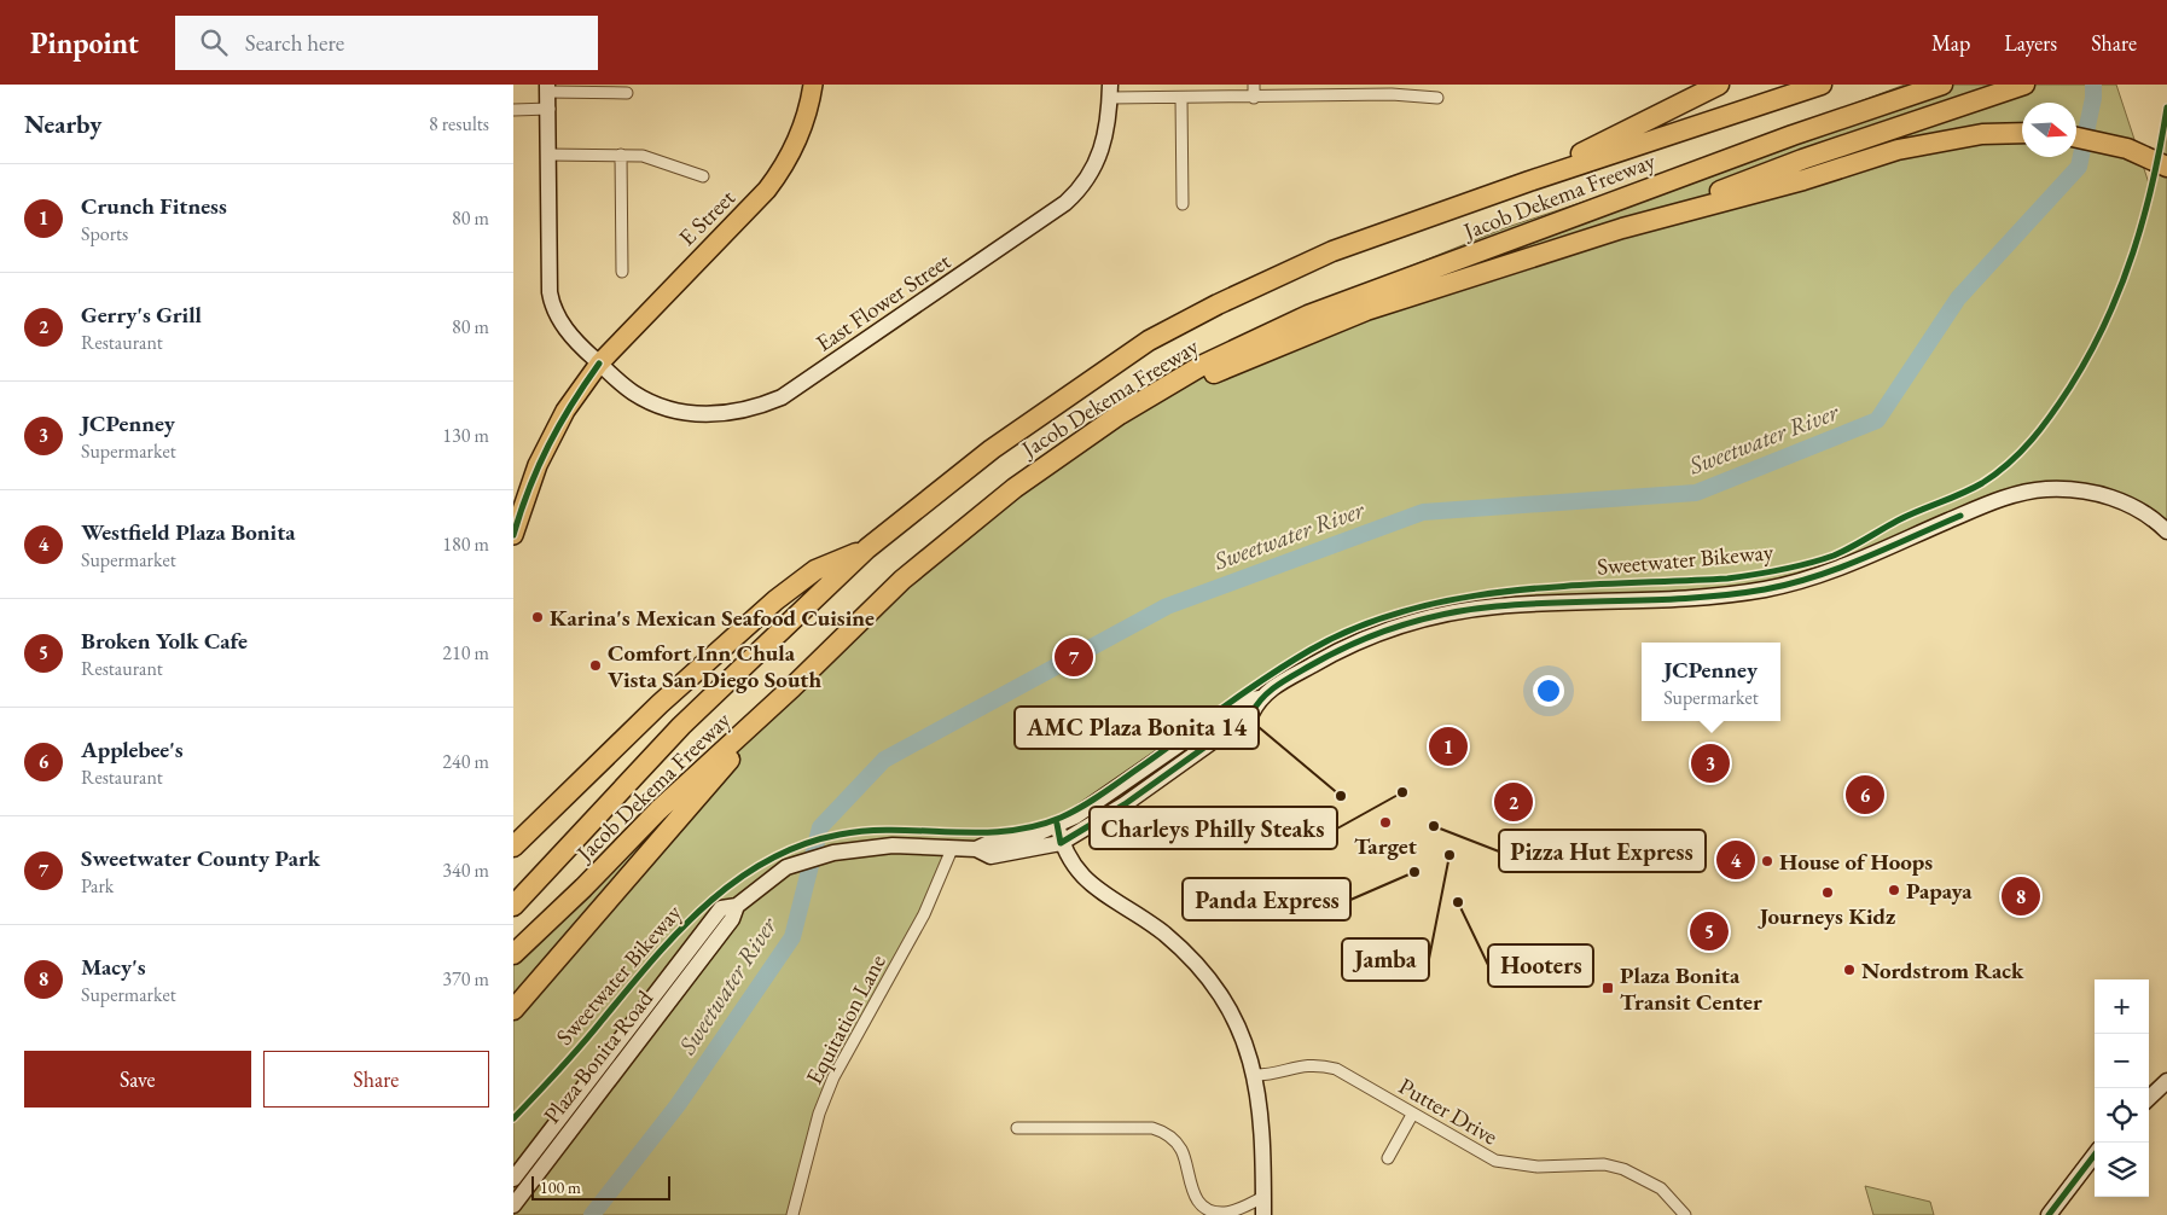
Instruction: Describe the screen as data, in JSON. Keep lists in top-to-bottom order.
{
  "streets": {
    "highway": ["Jacob Dekema Freeway"],
    "main road": ["E Street", "East Flower Street", "Plaza Bonita Road"],
    "street": ["Equitation Lane", "Putter Drive"],
    "cycle path": ["Sweetwater Bikeway"]
  },
  "crossings": [
    ["E Street", "East Flower Street"],
    ["Equitation Lane", "Plaza Bonita Road"]
  ],
  "water": ["Sweetwater River"],
  "places": {
    "other": [
      "Karina's Mexican Seafood Cuisine",
      "Comfort Inn Chula Vista San Diego South",
      "Charleys Philly Steaks",
      "AMC Plaza Bonita 14",
      "Target",
      "Pizza Hut Express",
      "Jamba",
      "House of Hoops",
      "Panda Express",
      "Papaya",
      "Journeys Kidz",
      "Hooters",
      "Nordstrom Rack"
    ],
    "transit": ["Plaza Bonita Transit Center"]
  },
  "scale_bar": "100 m",
  "north": "right",
  "page": {
    "header": "Pinpoint",
    "search": "Search here",
    "nav": ["Map", "Layers", "Share"],
    "heading": ["Nearby", "8 results"],
    "list": [
      {
        "mark": "1",
        "name": "Crunch Fitness",
        "note": "Sports",
        "value": "80 m"
      },
      {
        "mark": "2",
        "name": "Gerry's Grill",
        "note": "Restaurant",
        "value": "80 m"
      },
      {
        "mark": "3",
        "name": "JCPenney",
        "note": "Supermarket",
        "value": "130 m"
      },
      {
        "mark": "4",
        "name": "Westfield Plaza Bonita",
        "note": "Supermarket",
        "value": "180 m"
      },
      {
        "mark": "5",
        "name": "Broken Yolk Cafe",
        "note": "Restaurant",
        "value": "210 m"
      },
      {
        "mark": "6",
        "name": "Applebee's",
        "note": "Restaurant",
        "value": "240 m"
      },
      {
        "mark": "7",
        "name": "Sweetwater County Park",
        "note": "Park",
        "value": "340 m"
      },
      {
        "mark": "8",
        "name": "Macy's",
        "note": "Supermarket",
        "value": "370 m"
      }
    ],
    "pins": [
      "7",
      "1",
      "3",
      "6",
      "2",
      "4",
      "8",
      "5"
    ],
    "popup": ["JCPenney", "Supermarket"],
    "map_buttons": ["+", "−"],
    "buttons": ["Save", "Share"],
    "scale": "100 m"
  }
}
